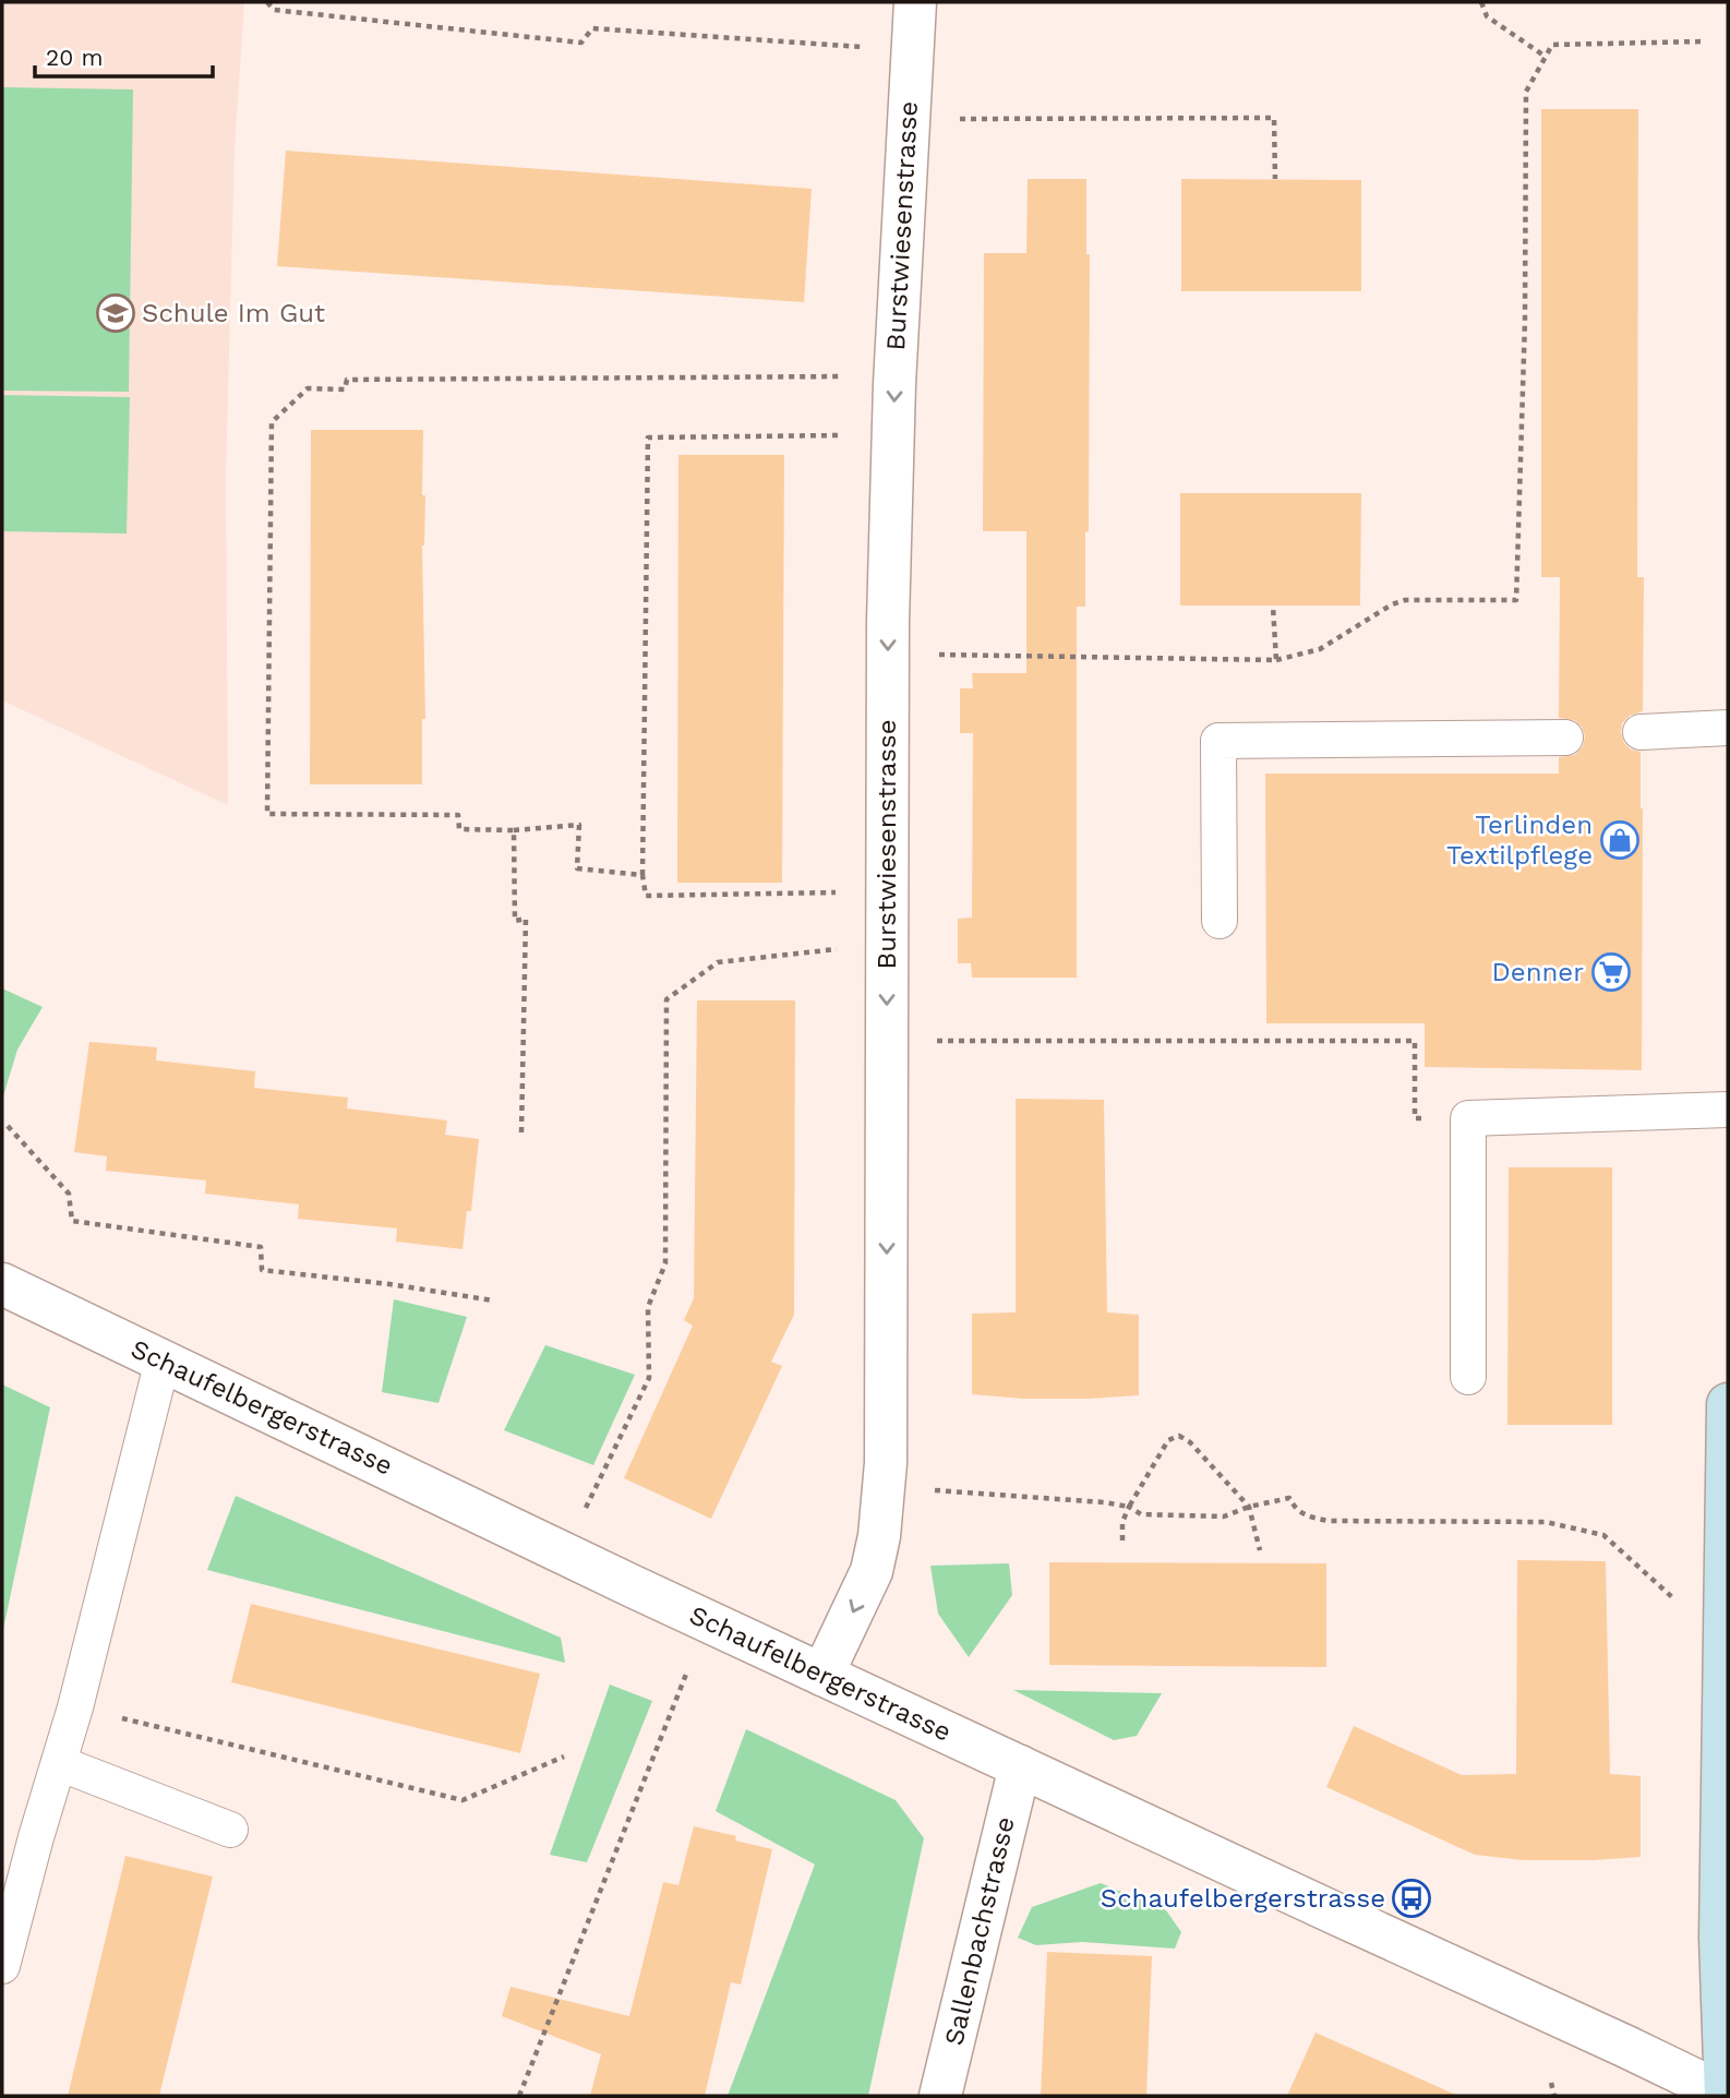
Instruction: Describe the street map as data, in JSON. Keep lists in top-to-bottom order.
{
  "streets": {
    "street": ["Burstwiesenstrasse", "Schaufelbergerstrasse", "Sallenbachstrasse"]
  },
  "crossings": [
    ["Burstwiesenstrasse", "Schaufelbergerstrasse"],
    ["Schaufelbergerstrasse", "Sallenbachstrasse"]
  ],
  "one_way": ["Burstwiesenstrasse"],
  "places": {
    "school or university": ["Schule Im Gut"],
    "shop": ["Terlinden Textilpflege"],
    "supermarket": ["Denner"],
    "bus stop": ["Schaufelbergerstrasse"]
  },
  "scale_bar": "20 m"
}
